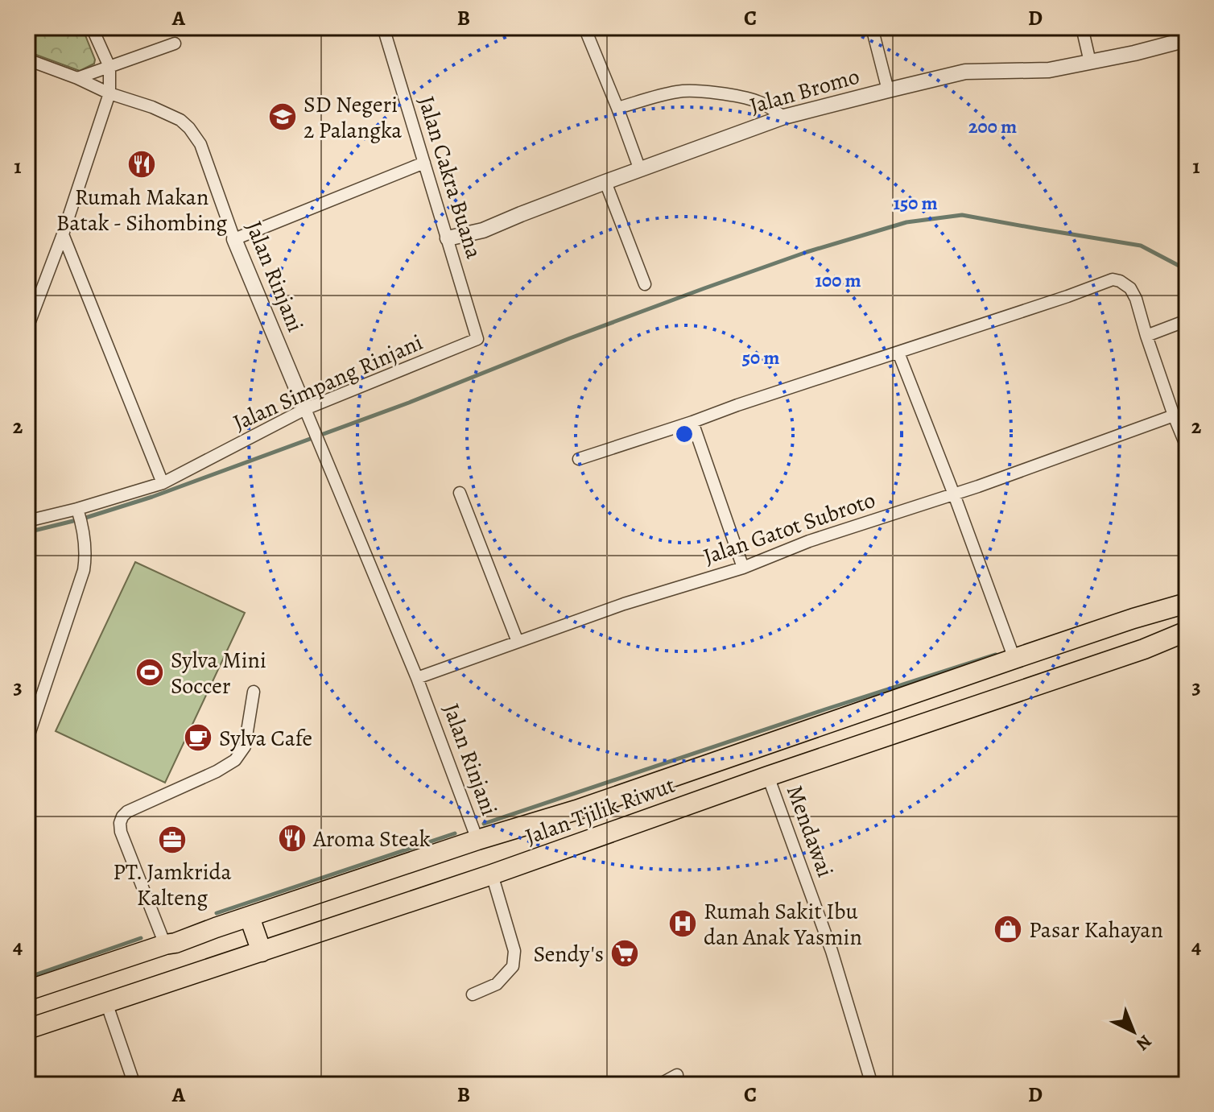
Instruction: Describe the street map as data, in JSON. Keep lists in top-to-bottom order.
{
  "streets": {
    "highway": ["Jalan Tjilik Riwut"],
    "street": [
      "Jalan Bromo",
      "Jalan Cakra Buana",
      "Jalan Rinjani",
      "Jalan Simpang Rinjani",
      "Jalan Gatot Subroto",
      "Mendawai"
    ]
  },
  "crossings": [
    ["Jalan Bromo", "Jalan Cakra Buana"],
    ["Jalan Cakra Buana", "Jalan Simpang Rinjani"],
    ["Jalan Rinjani", "Jalan Simpang Rinjani"],
    ["Jalan Rinjani", "Jalan Gatot Subroto"],
    ["Jalan Rinjani", "Jalan Tjilik Riwut"],
    ["Jalan Tjilik Riwut", "Mendawai"]
  ],
  "places": {
    "school or university": ["SD Negeri 2 Palangka"],
    "restaurant": ["Rumah Makan Batak - Sihombing", "Aroma Steak"],
    "sports": ["Sylva Mini Soccer"],
    "cafe": ["Sylva Cafe"],
    "office": ["PT. Jamkrida Kalteng"],
    "hospital": ["Rumah Sakit Ibu dan Anak Yasmin"],
    "shop": ["Pasar Kahayan"],
    "supermarket": ["Sendy's"]
  },
  "north": "bottom right",
  "grid": {
    "columns": [
      "A",
      "B",
      "C",
      "D"
    ],
    "rows": [
      "1",
      "2",
      "3",
      "4"
    ]
  },
  "rings": [
    "200 m",
    "150 m",
    "100 m",
    "50 m"
  ]
}
